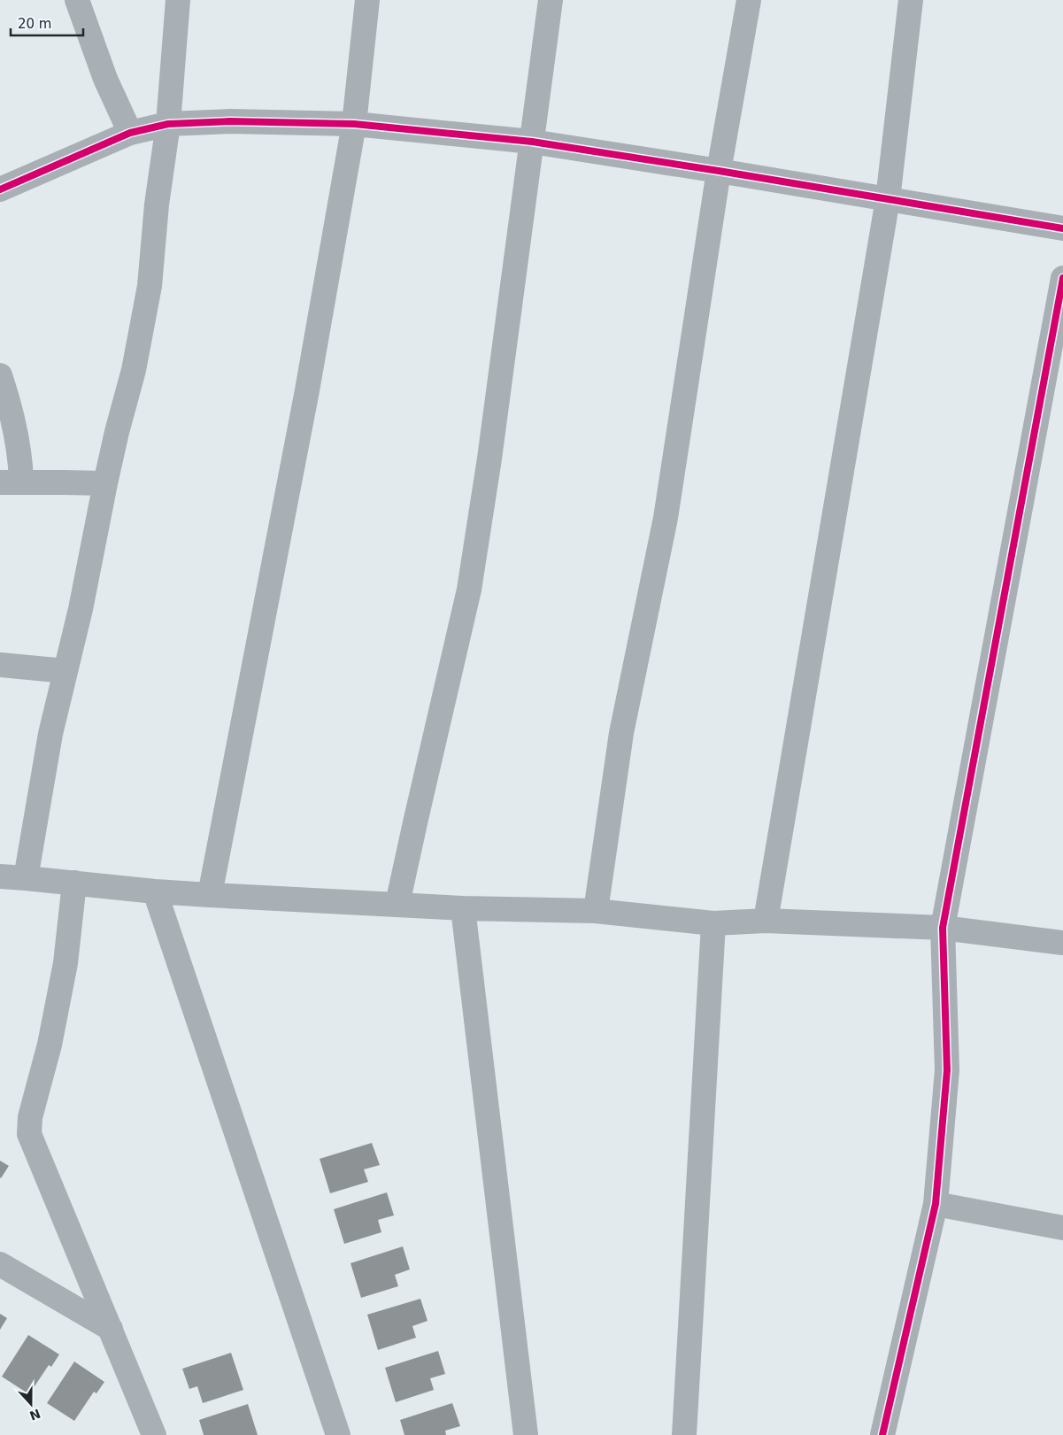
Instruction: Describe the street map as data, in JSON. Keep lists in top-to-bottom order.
{
  "scale_bar": "20 m",
  "north": "bottom"
}
